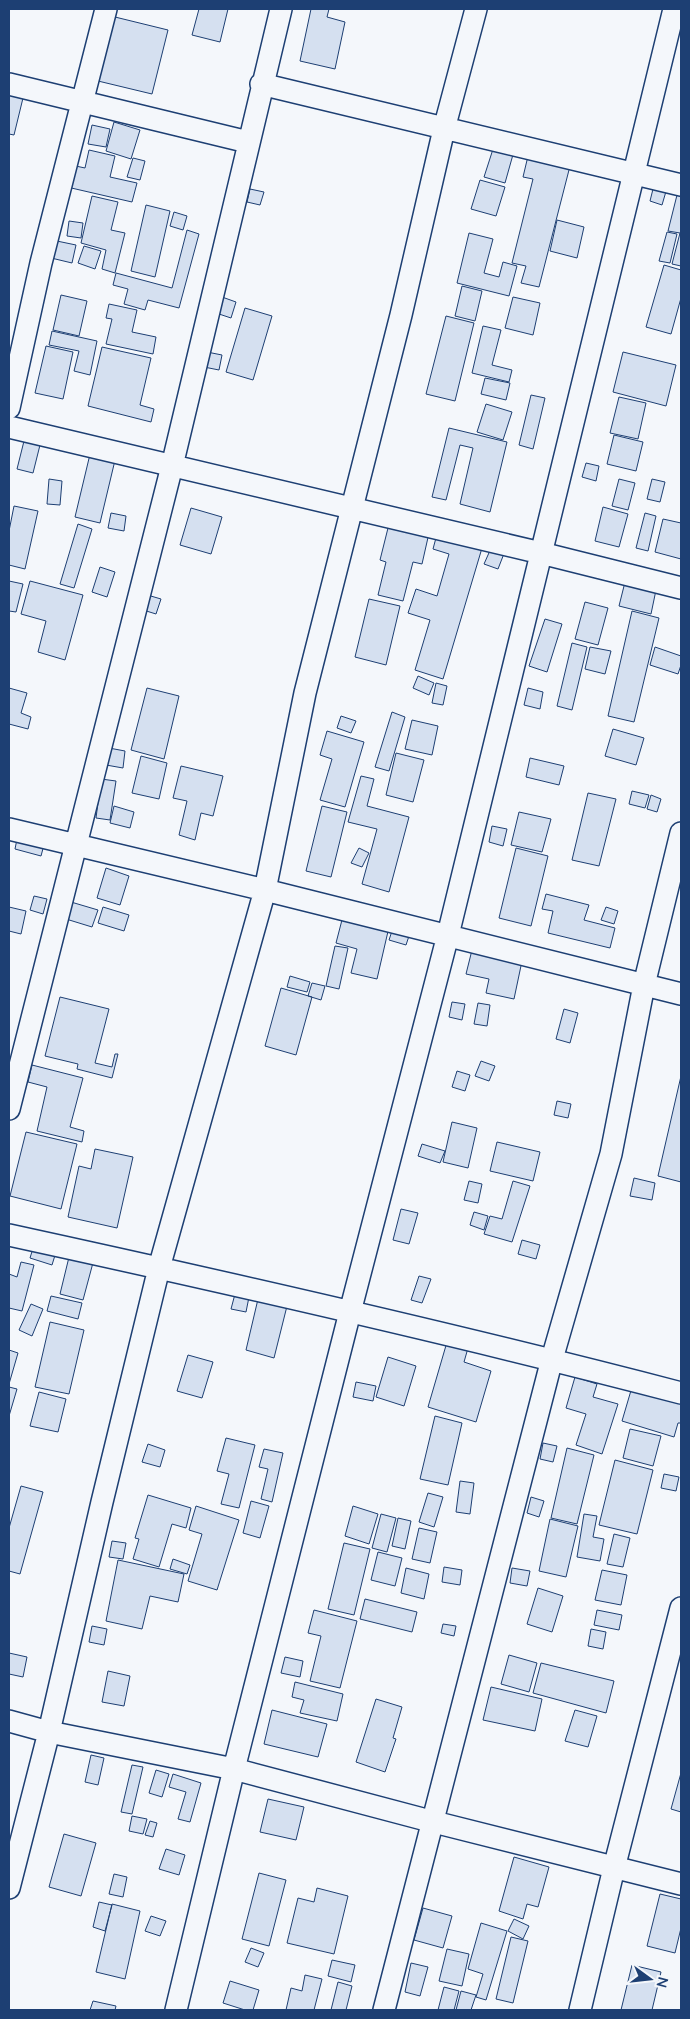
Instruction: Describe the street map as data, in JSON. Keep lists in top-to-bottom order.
{
  "north": "right"
}
